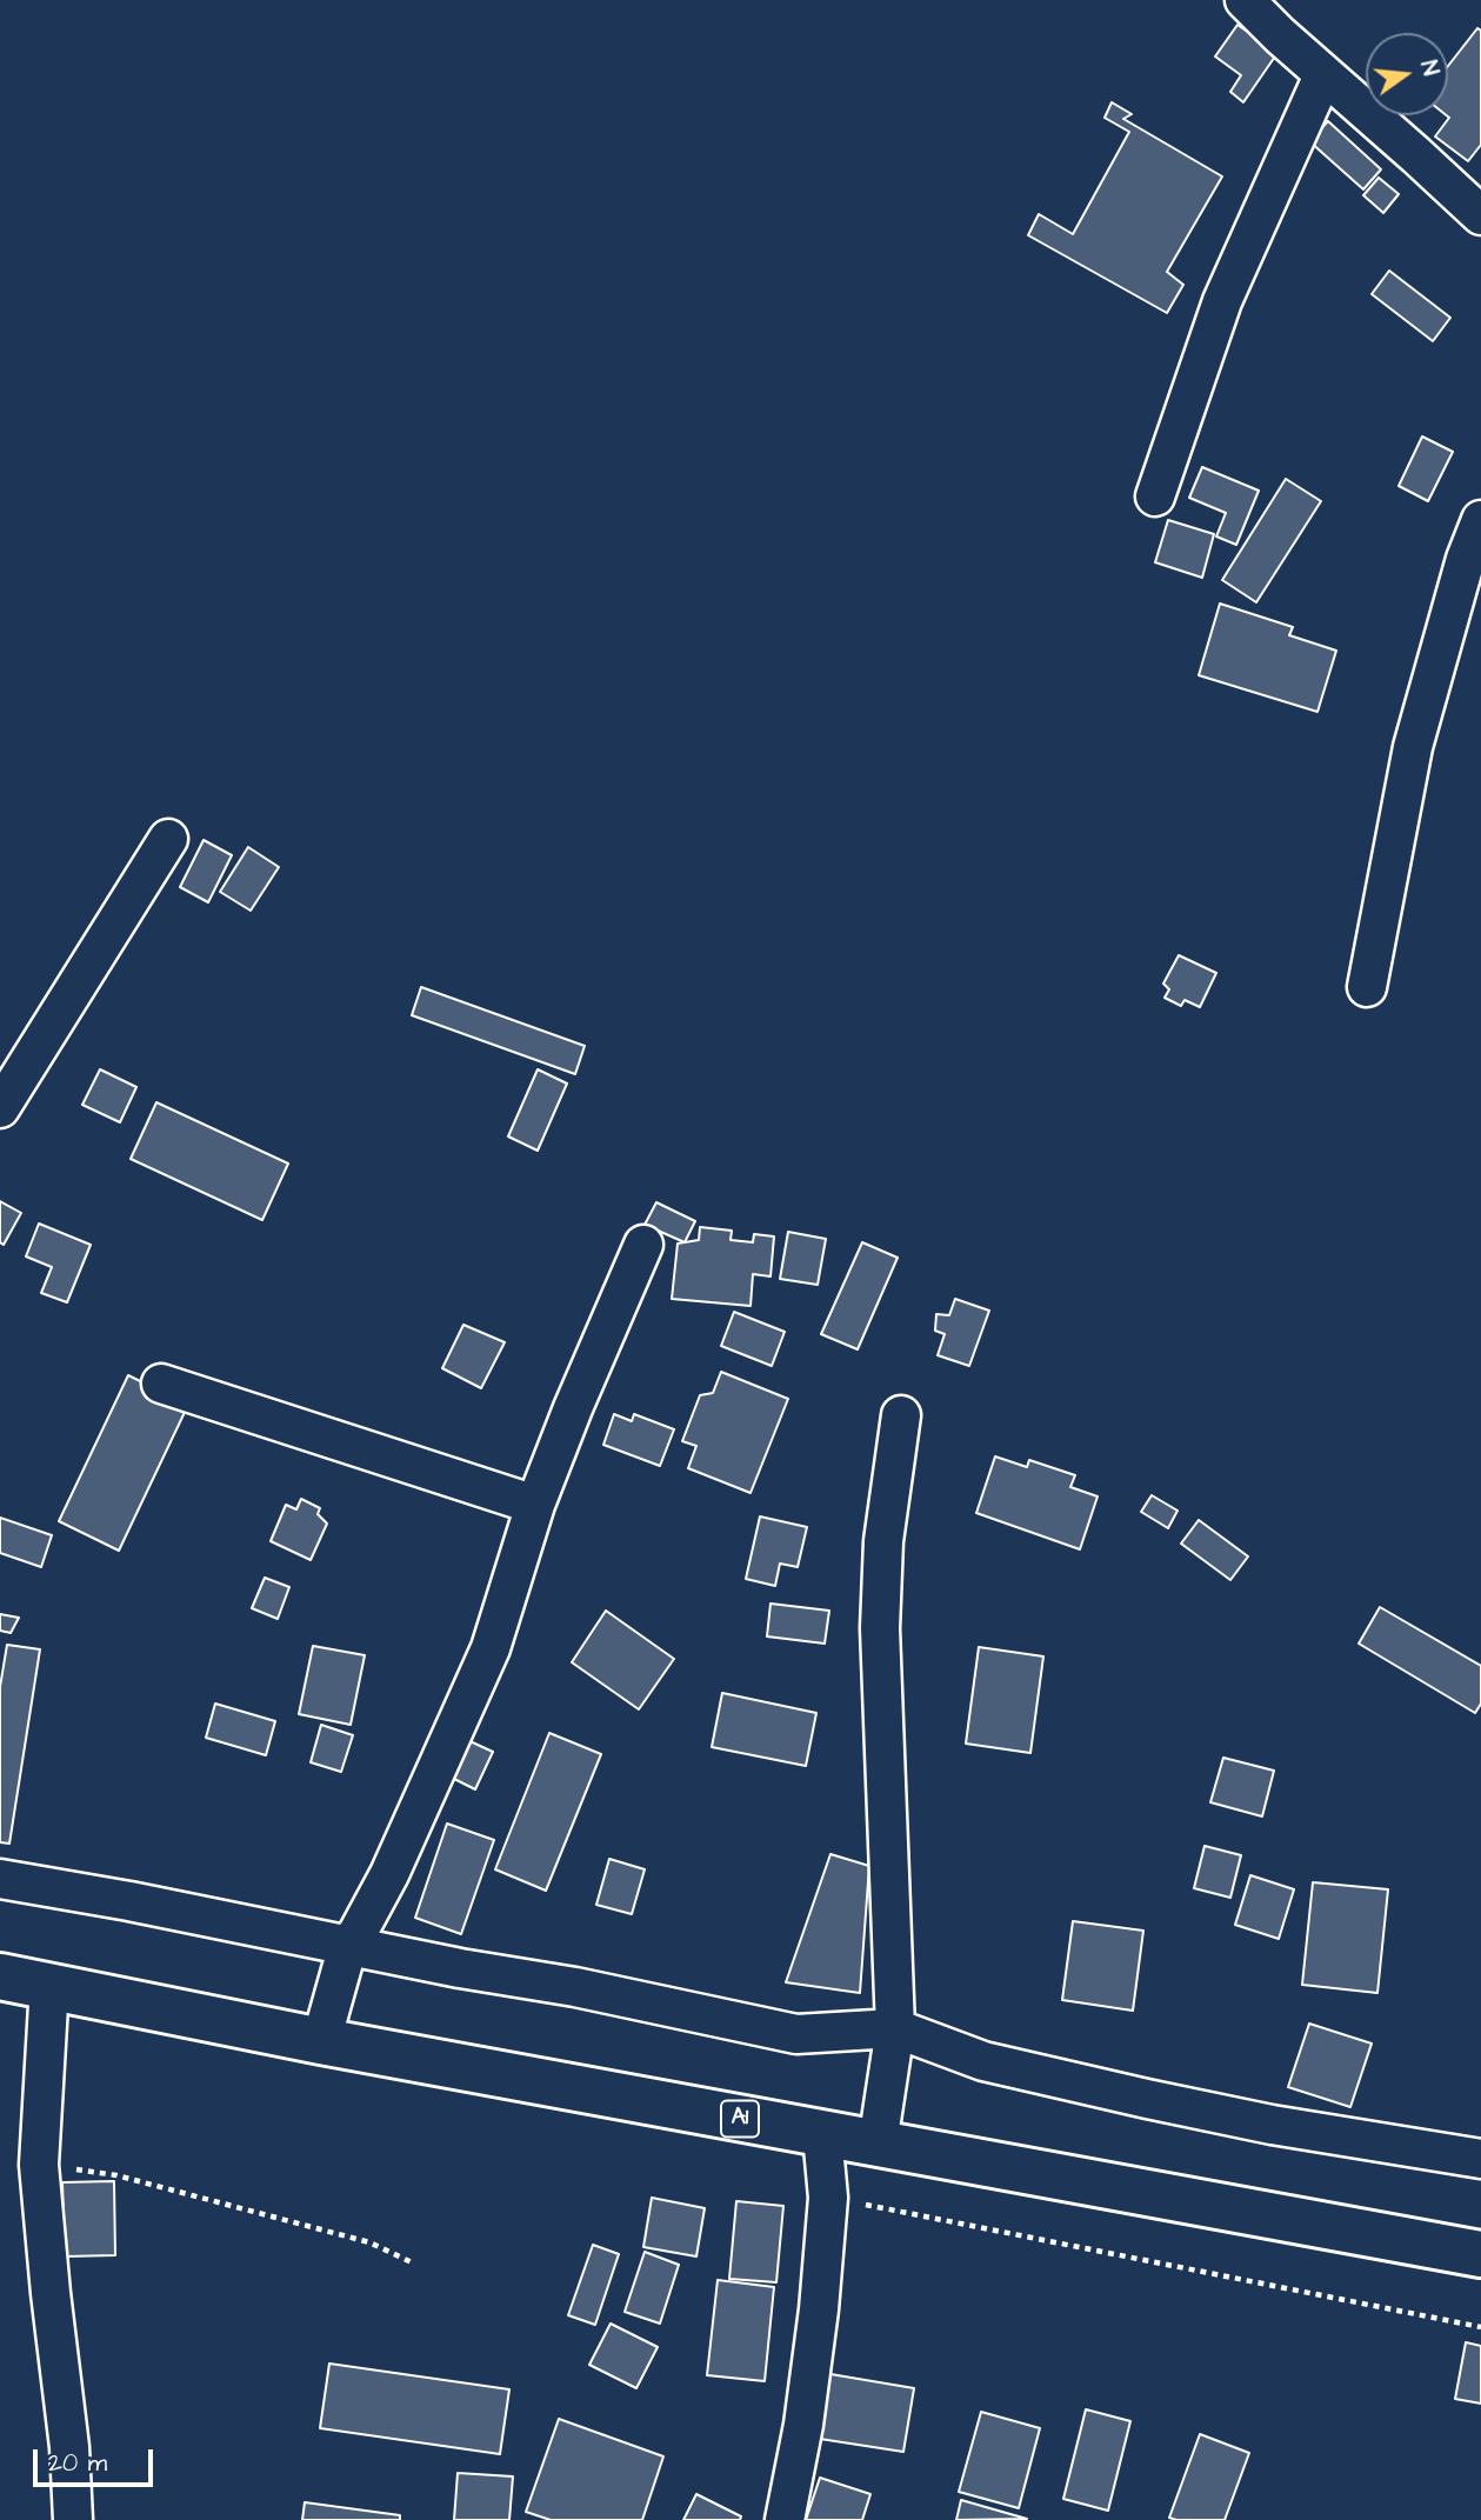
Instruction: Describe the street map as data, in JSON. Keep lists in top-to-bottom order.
{
  "streets": {
    "highway": ["A1"]
  },
  "scale_bar": "20 m",
  "north": "right"
}
